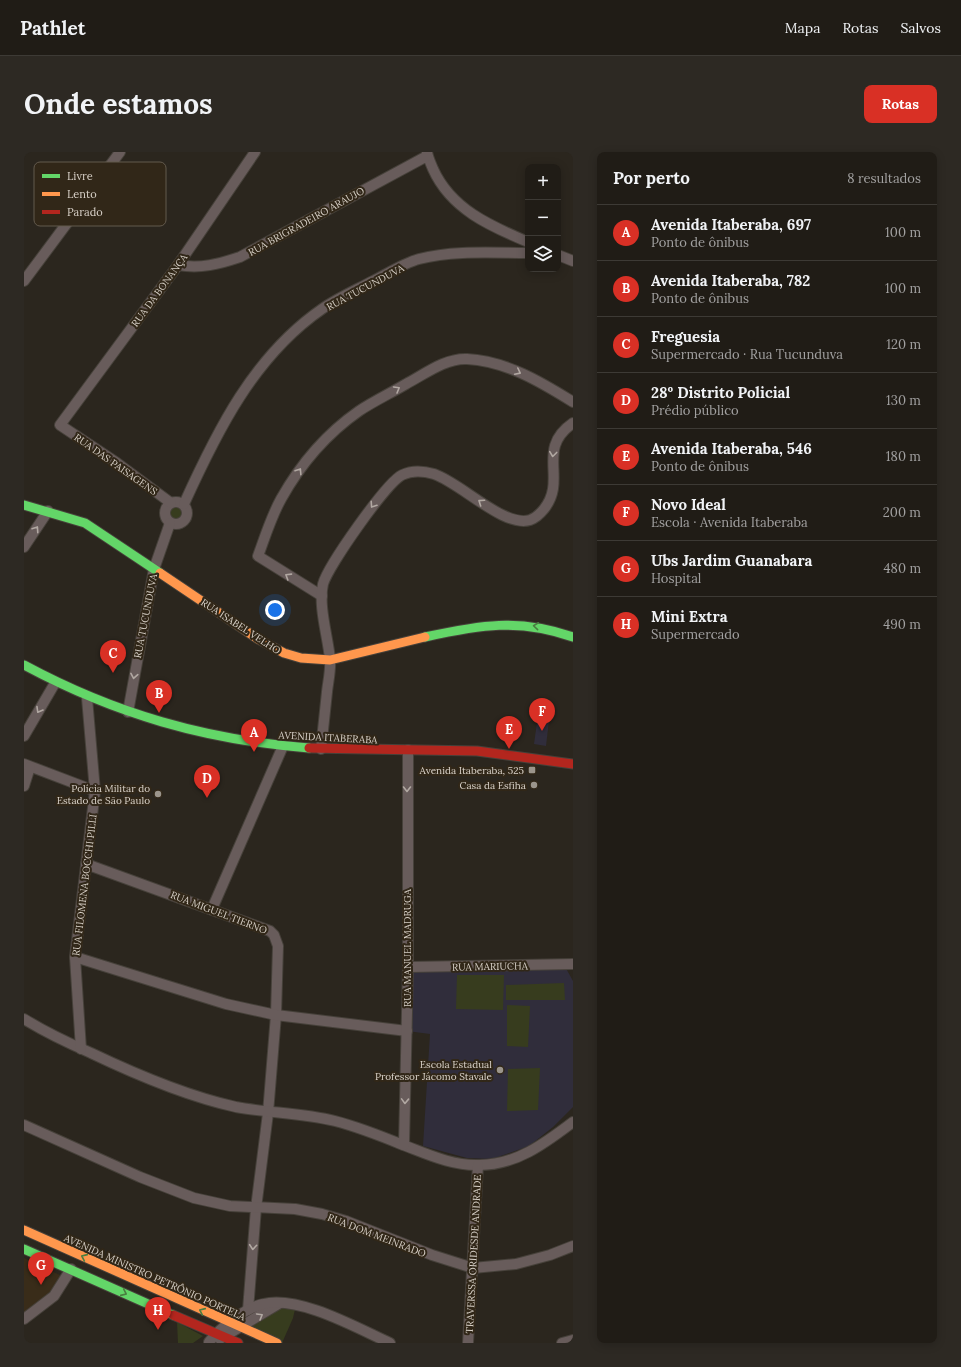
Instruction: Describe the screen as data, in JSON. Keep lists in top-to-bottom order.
{
  "streets": {
    "main road": ["RUA ISABEL VELHO", "AVENIDA ITABERABA", "AVENIDA MINISTRO PETRÔNIO PORTELA"],
    "street": [
      "RUA BRIGRADEIRO ARAUJO",
      "RUA TUCUNDUVA",
      "RUA DA BONANÇA",
      "RUA DAS PAISAGENS",
      "RUA FILOMENA BOCCHI PILLI",
      "RUA MIGUEL TIERNO",
      "RUA MANUEL MADRUGA",
      "RUA MARIUCHA",
      "RUA DOM MEINRADO",
      "TRAVERSSA ORIDESDE ANDRADE"
    ]
  },
  "crossings": [
    ["RUA BRIGRADEIRO ARAUJO", "RUA DA BONANÇA"],
    ["RUA TUCUNDUVA", "RUA DAS PAISAGENS"],
    ["RUA TUCUNDUVA", "RUA ISABEL VELHO"],
    ["RUA TUCUNDUVA", "AVENIDA ITABERABA"],
    ["RUA DA BONANÇA", "RUA DAS PAISAGENS"],
    ["AVENIDA ITABERABA", "RUA FILOMENA BOCCHI PILLI"],
    ["AVENIDA ITABERABA", "RUA MANUEL MADRUGA"],
    ["RUA FILOMENA BOCCHI PILLI", "RUA MIGUEL TIERNO"],
    ["RUA MIGUEL TIERNO", "RUA DOM MEINRADO"],
    ["RUA MANUEL MADRUGA", "RUA MARIUCHA"],
    ["RUA DOM MEINRADO", "TRAVERSSA ORIDESDE ANDRADE"]
  ],
  "one_way": ["RUA ISABEL VELHO", "RUA MANUEL MADRUGA"],
  "places": {
    "transit": ["Avenida Itaberaba, 525"],
    "other": ["Casa da Esfiha", "Polícia Militar do Estado de São Paulo", "Escola Estadual Professor Jácomo Stavale"]
  },
  "legend": ["Livre", "Lento", "Parado"],
  "page": {
    "header": "Pathlet",
    "nav": ["Mapa", "Rotas", "Salvos"],
    "buttons": "Rotas",
    "title": "Onde estamos",
    "heading": ["Por perto", "8 resultados"],
    "map_buttons": ["+", "−"],
    "list": [
      {
        "mark": "A",
        "name": "Avenida Itaberaba, 697",
        "note": "Ponto de ônibus",
        "value": "100 m"
      },
      {
        "mark": "B",
        "name": "Avenida Itaberaba, 782",
        "note": "Ponto de ônibus",
        "value": "100 m"
      },
      {
        "mark": "C",
        "name": "Freguesia",
        "note": "Supermercado · Rua Tucunduva",
        "value": "120 m"
      },
      {
        "mark": "D",
        "name": "28º Distrito Policial",
        "note": "Prédio público",
        "value": "130 m"
      },
      {
        "mark": "E",
        "name": "Avenida Itaberaba, 546",
        "note": "Ponto de ônibus",
        "value": "180 m"
      },
      {
        "mark": "F",
        "name": "Novo Ideal",
        "note": "Escola · Avenida Itaberaba",
        "value": "200 m"
      },
      {
        "mark": "G",
        "name": "Ubs Jardim Guanabara",
        "note": "Hospital",
        "value": "480 m"
      },
      {
        "mark": "H",
        "name": "Mini Extra",
        "note": "Supermercado",
        "value": "490 m"
      }
    ],
    "pins": [
      "C",
      "B",
      "F",
      "E",
      "A",
      "D",
      "G",
      "H"
    ]
  }
}
